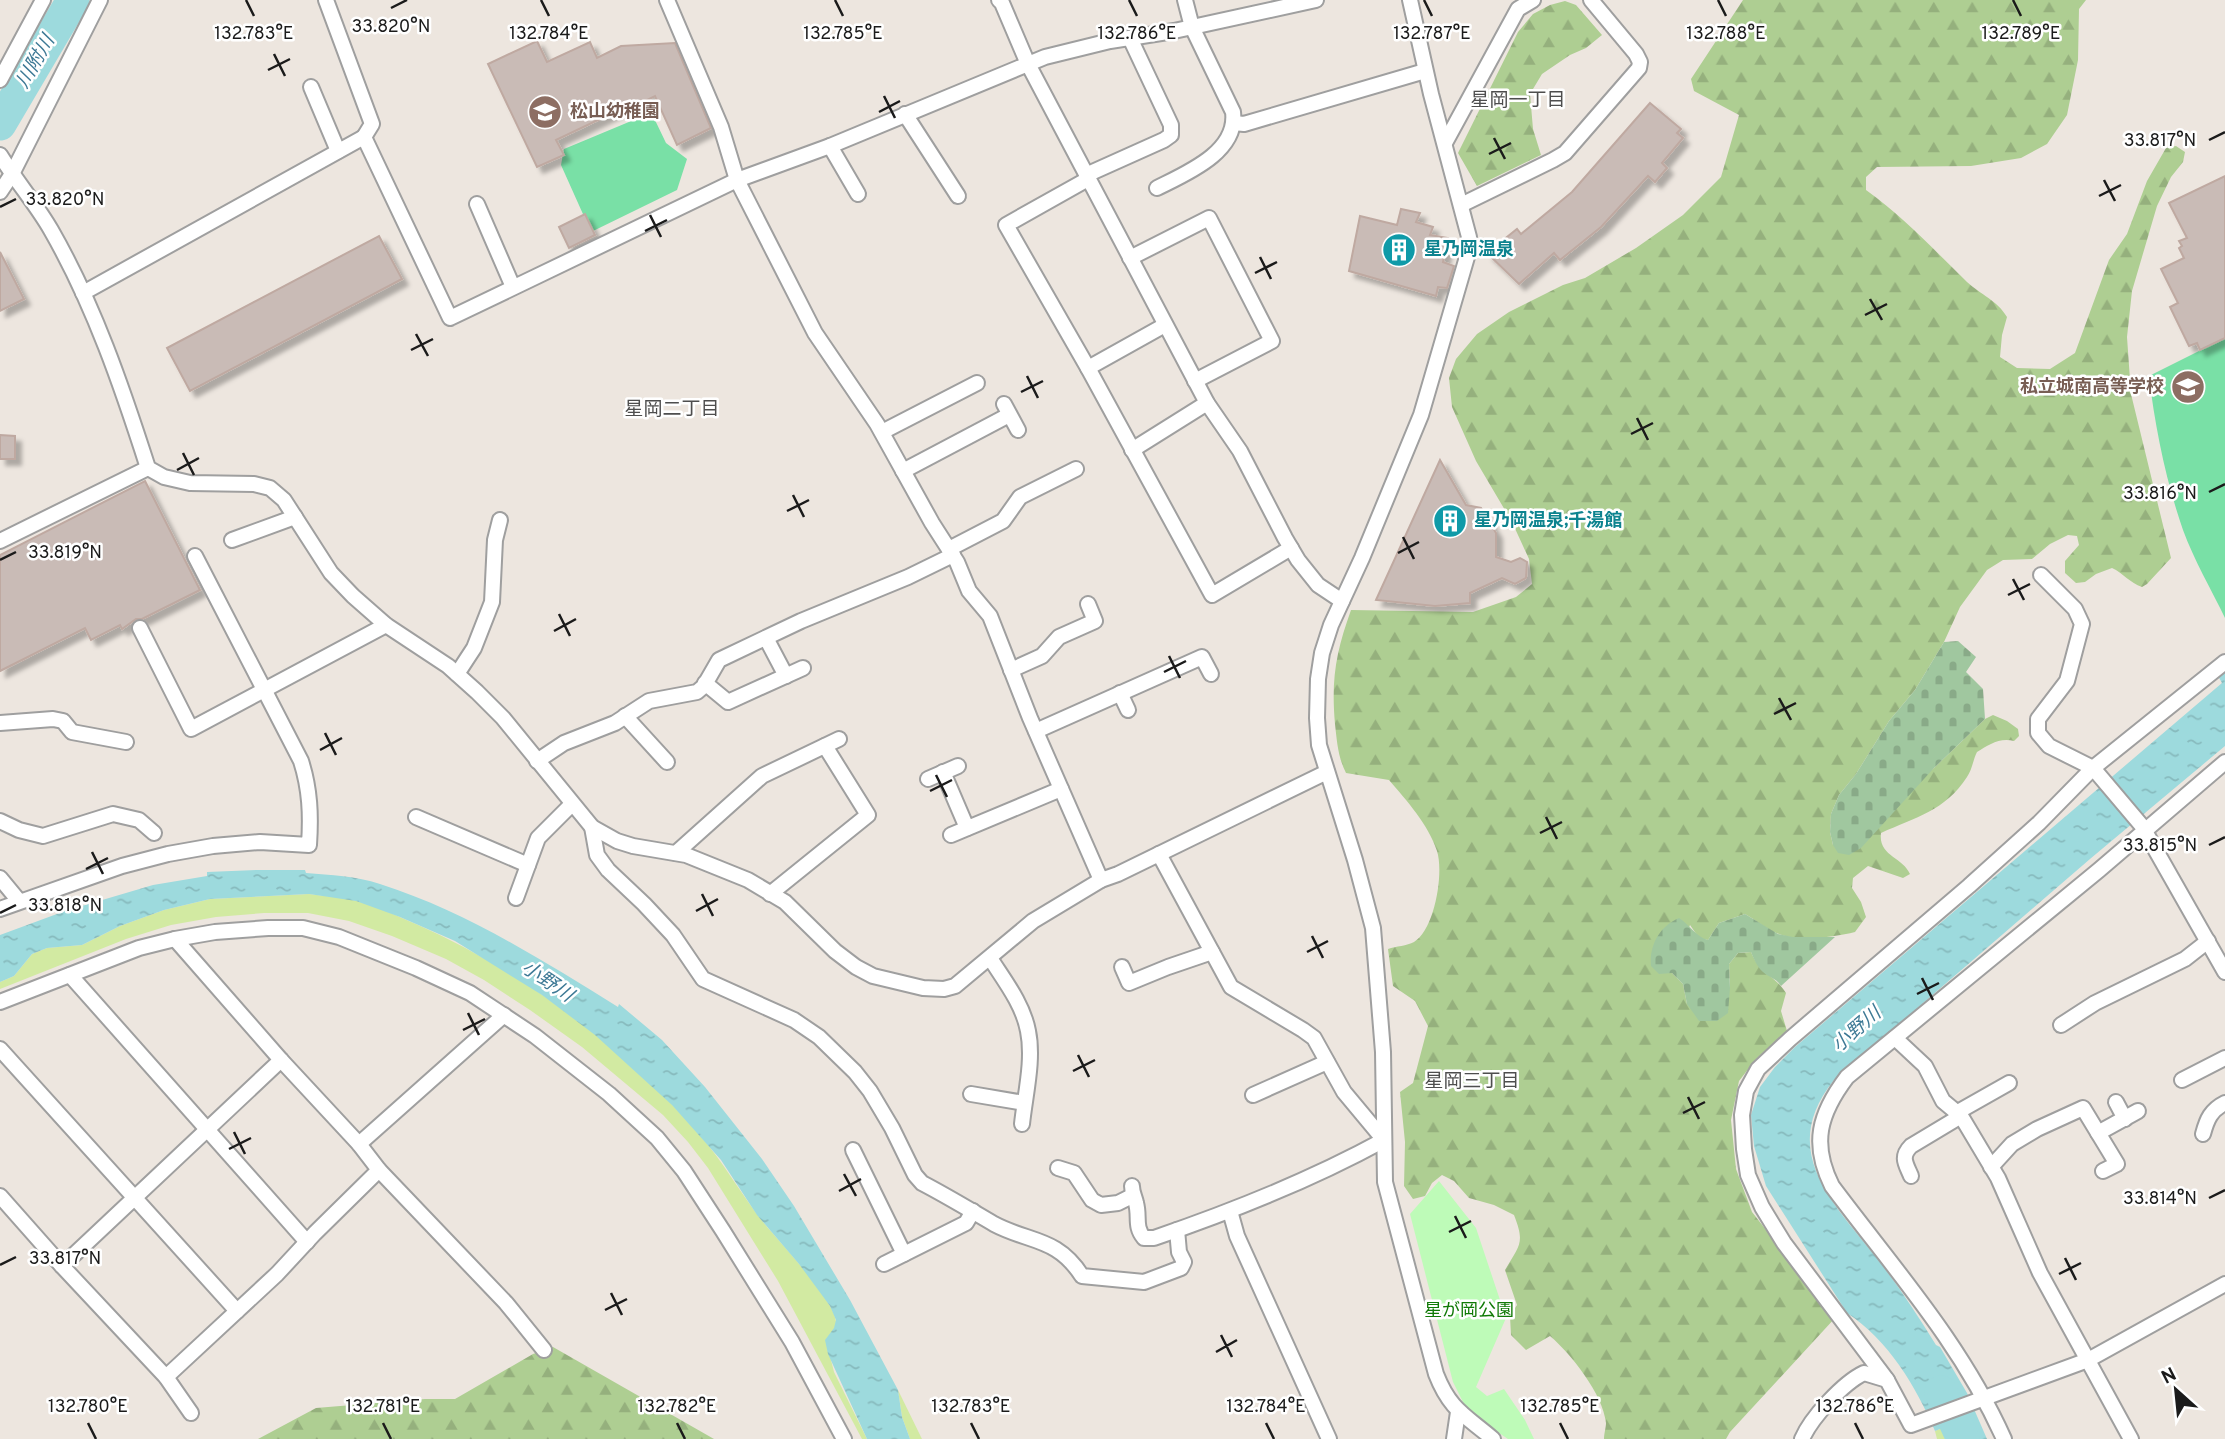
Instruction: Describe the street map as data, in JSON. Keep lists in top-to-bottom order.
{
  "districts": ["星岡一丁目", "星岡二丁目", "星岡三丁目"],
  "water": ["川附川", "小野川"],
  "parks": ["星が岡公園"],
  "places": {
    "school or university": ["松山幼稚園", "私立城南高等学校"],
    "building": ["星乃岡温泉", "星乃岡温泉;千湯館"]
  },
  "north": "top left",
  "coordinates": [
    "33.820°N",
    "132.783°E",
    "132.784°E",
    "132.785°E",
    "132.786°E",
    "132.787°E",
    "132.788°E",
    "132.789°E",
    "33.817°N",
    "33.816°N",
    "33.819°N",
    "33.815°N",
    "33.818°N",
    "33.814°N",
    "132.780°E",
    "132.781°E",
    "132.782°E"
  ]
}
